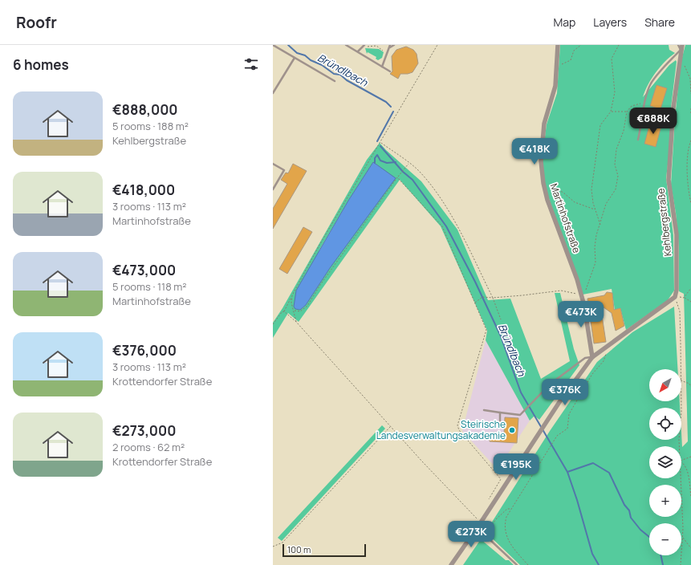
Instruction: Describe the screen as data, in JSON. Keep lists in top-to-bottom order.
{
  "streets": {
    "street": ["Martinhofstraße", "Kehlbergstraße"]
  },
  "water": ["Bründlbach"],
  "places": ["Steirische Landesverwaltungsakademie"],
  "scale_bar": "100 m",
  "north": "bottom left",
  "page": {
    "header": "Roofr",
    "nav": ["Map", "Layers", "Share"],
    "heading": "6 homes",
    "list": [
      {
        "name": "€888,000",
        "note": "5 rooms · 188 m² · Kehlbergstraße"
      },
      {
        "name": "€418,000",
        "note": "3 rooms · 113 m² · Martinhofstraße"
      },
      {
        "name": "€473,000",
        "note": "5 rooms · 118 m² · Martinhofstraße"
      },
      {
        "name": "€376,000",
        "note": "3 rooms · 113 m² · Krottendorfer Straße"
      },
      {
        "name": "€273,000",
        "note": "2 rooms · 62 m² · Krottendorfer Straße"
      }
    ],
    "price": [
      "€888K",
      "€418K",
      "€473K",
      "€376K",
      "€195K",
      "€273K"
    ],
    "map_buttons": ["+", "−"],
    "scale": "100 m"
  }
}
